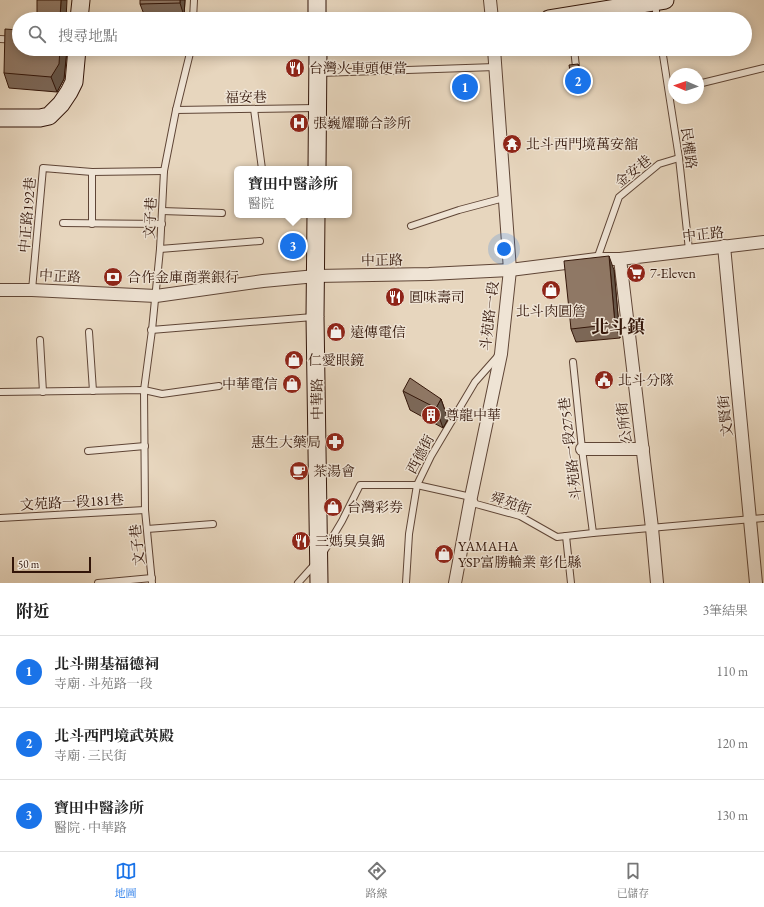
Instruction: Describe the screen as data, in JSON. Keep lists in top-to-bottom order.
{
  "streets": {
    "main road": ["中華路"],
    "street": [
      "中正路",
      "斗苑路一段",
      "文賢街",
      "公所街"
    ],
    "lane": [
      "福安巷",
      "民權路",
      "金安巷",
      "中正路192巷",
      "文子巷",
      "斗苑路一段275巷",
      "西德街",
      "文苑路一段181巷",
      "舜苑街"
    ]
  },
  "crossings": [
    ["福安巷", "文子巷"],
    ["民權路", "金安巷"],
    ["民權路", "中正路"],
    ["金安巷", "中正路"],
    ["中正路192巷", "文子巷"],
    ["中正路192巷", "中正路"],
    ["文子巷", "中正路"],
    ["文子巷", "文苑路一段181巷"],
    ["中正路", "斗苑路一段"],
    ["中正路", "中華路"],
    ["中正路", "文賢街"],
    ["中正路", "公所街"],
    ["斗苑路一段", "西德街"],
    ["斗苑路一段", "舜苑街"],
    ["中華路", "舜苑街"],
    ["文賢街", "舜苑街"],
    ["公所街", "舜苑街"],
    ["斗苑路一段275巷", "舜苑街"],
    ["西德街", "舜苑街"]
  ],
  "districts": ["北斗鎮"],
  "places": {
    "restaurant": ["台灣火車頭便當", "圓味壽司", "三媽臭臭鍋"],
    "hospital": ["張巍耀聯合診所"],
    "temple": ["北斗西門境萬安舘"],
    "supermarket": ["7-Eleven"],
    "bank": ["合作金庫商業銀行"],
    "shop": [
      "北斗肉圓詹",
      "遠傳電信",
      "仁愛眼鏡",
      "中華電信",
      "台灣彩券",
      "YAMAHA YSP富勝輪業 彰化縣"
    ],
    "public building": ["北斗分隊"],
    "building": ["尊龍中華"],
    "pharmacy": ["惠生大藥局"],
    "cafe": ["茶湯會"]
  },
  "scale_bar": "50 m",
  "north": "left",
  "page": {
    "search": "搜尋地點",
    "pins": ["2", "1", "3"],
    "popup": ["寶田中醫診所", "醫院"],
    "scale": "50 m",
    "heading": ["附近", "3筆結果"],
    "list": [
      {
        "mark": "1",
        "name": "北斗開基福德祠",
        "note": "寺廟 · 斗苑路一段",
        "value": "110 m"
      },
      {
        "mark": "2",
        "name": "北斗西門境武英殿",
        "note": "寺廟 · 三民街",
        "value": "120 m"
      },
      {
        "mark": "3",
        "name": "寶田中醫診所",
        "note": "醫院 · 中華路",
        "value": "130 m"
      }
    ],
    "nav": ["地圖", "路線", "已儲存"]
  }
}
